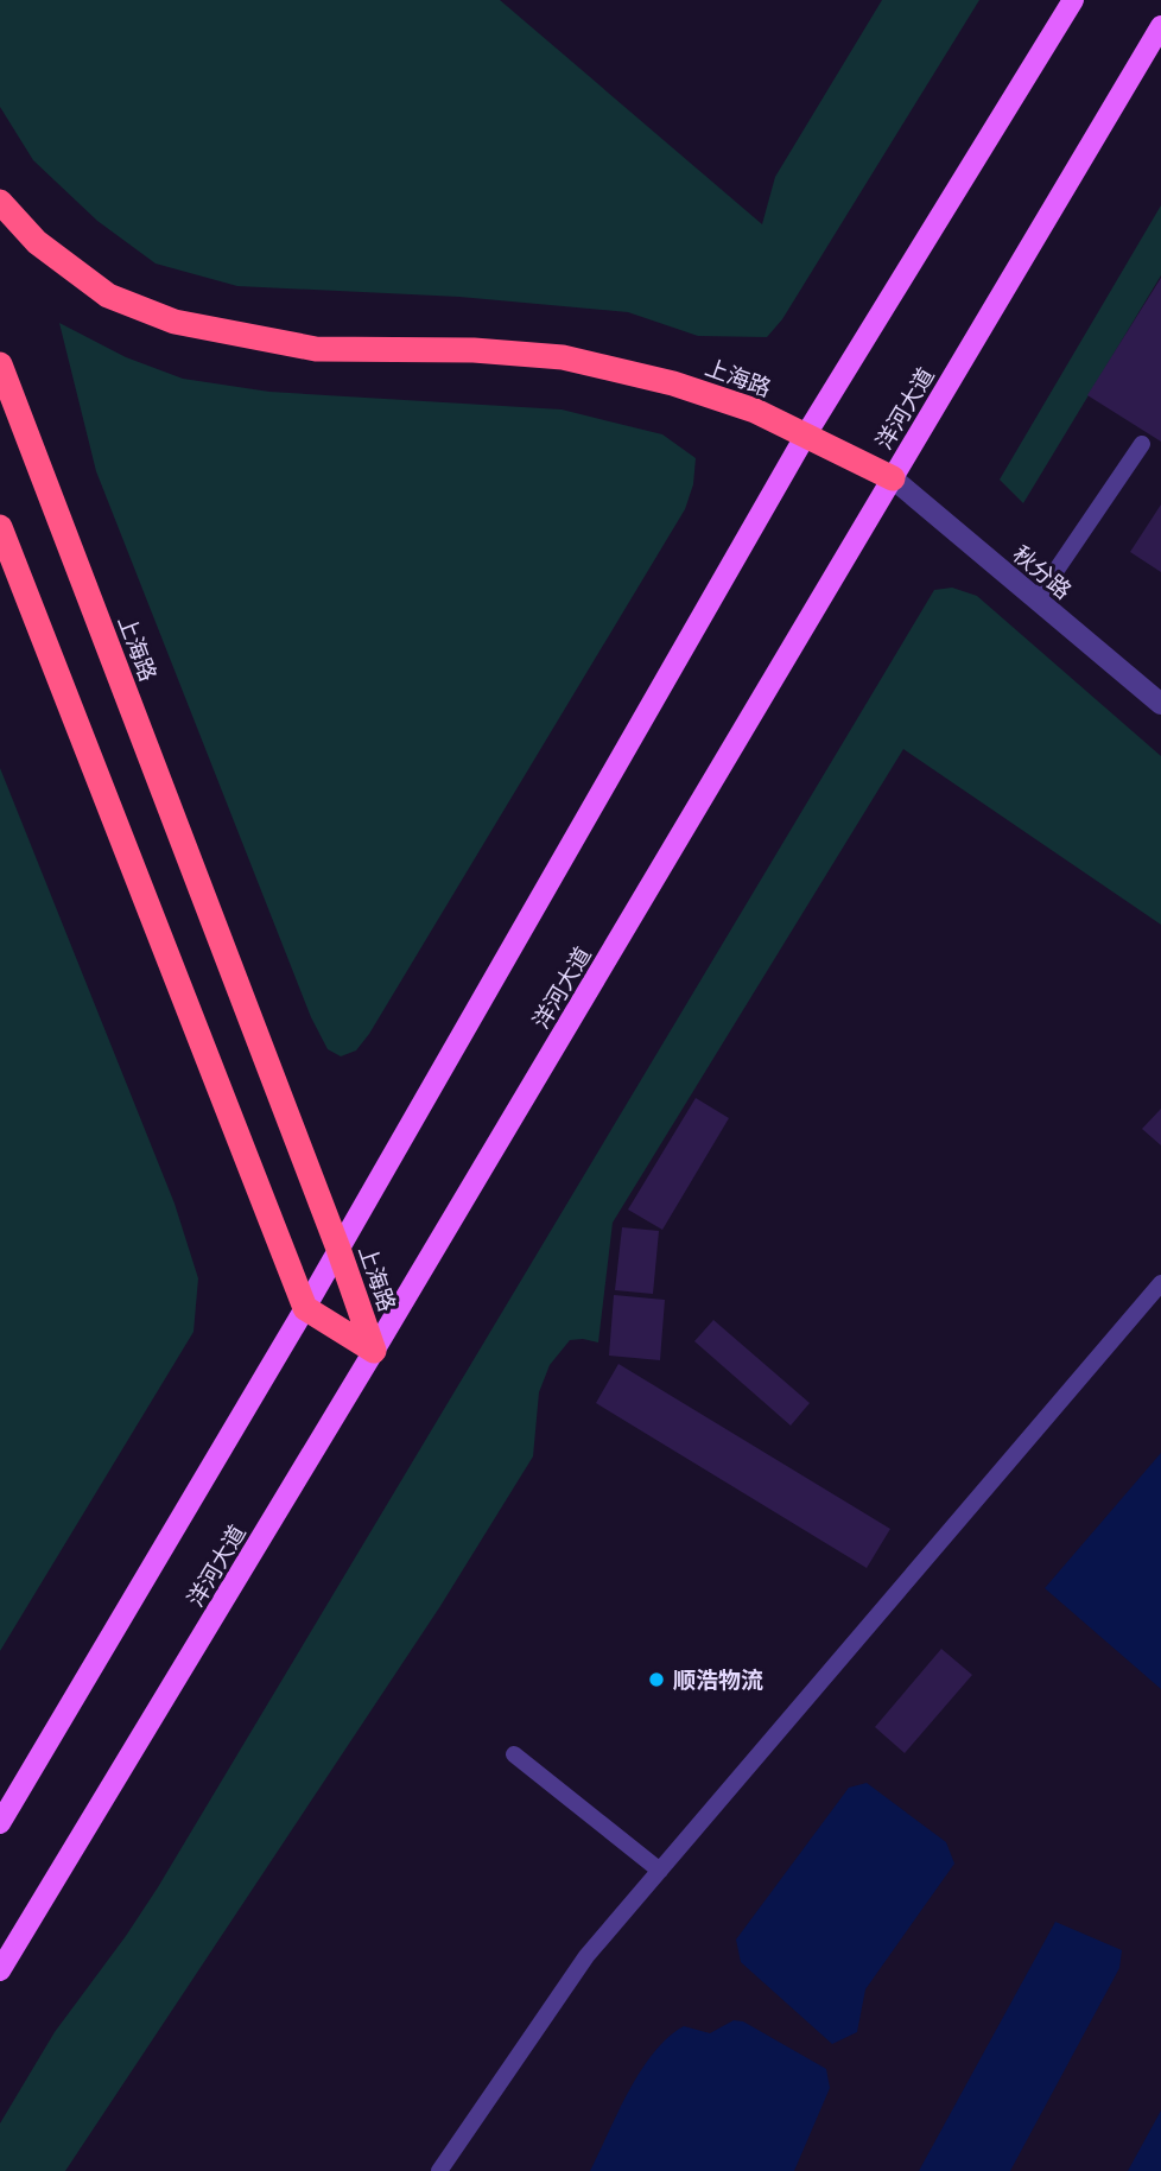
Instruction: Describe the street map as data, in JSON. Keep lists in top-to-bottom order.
{
  "streets": {
    "highway": ["上海路"],
    "main road": ["洋河大道"],
    "street": ["秋分路"]
  },
  "crossings": [
    ["上海路", "洋河大道"],
    ["上海路", "秋分路"],
    ["洋河大道", "秋分路"]
  ],
  "places": ["顺浩物流"]
}
